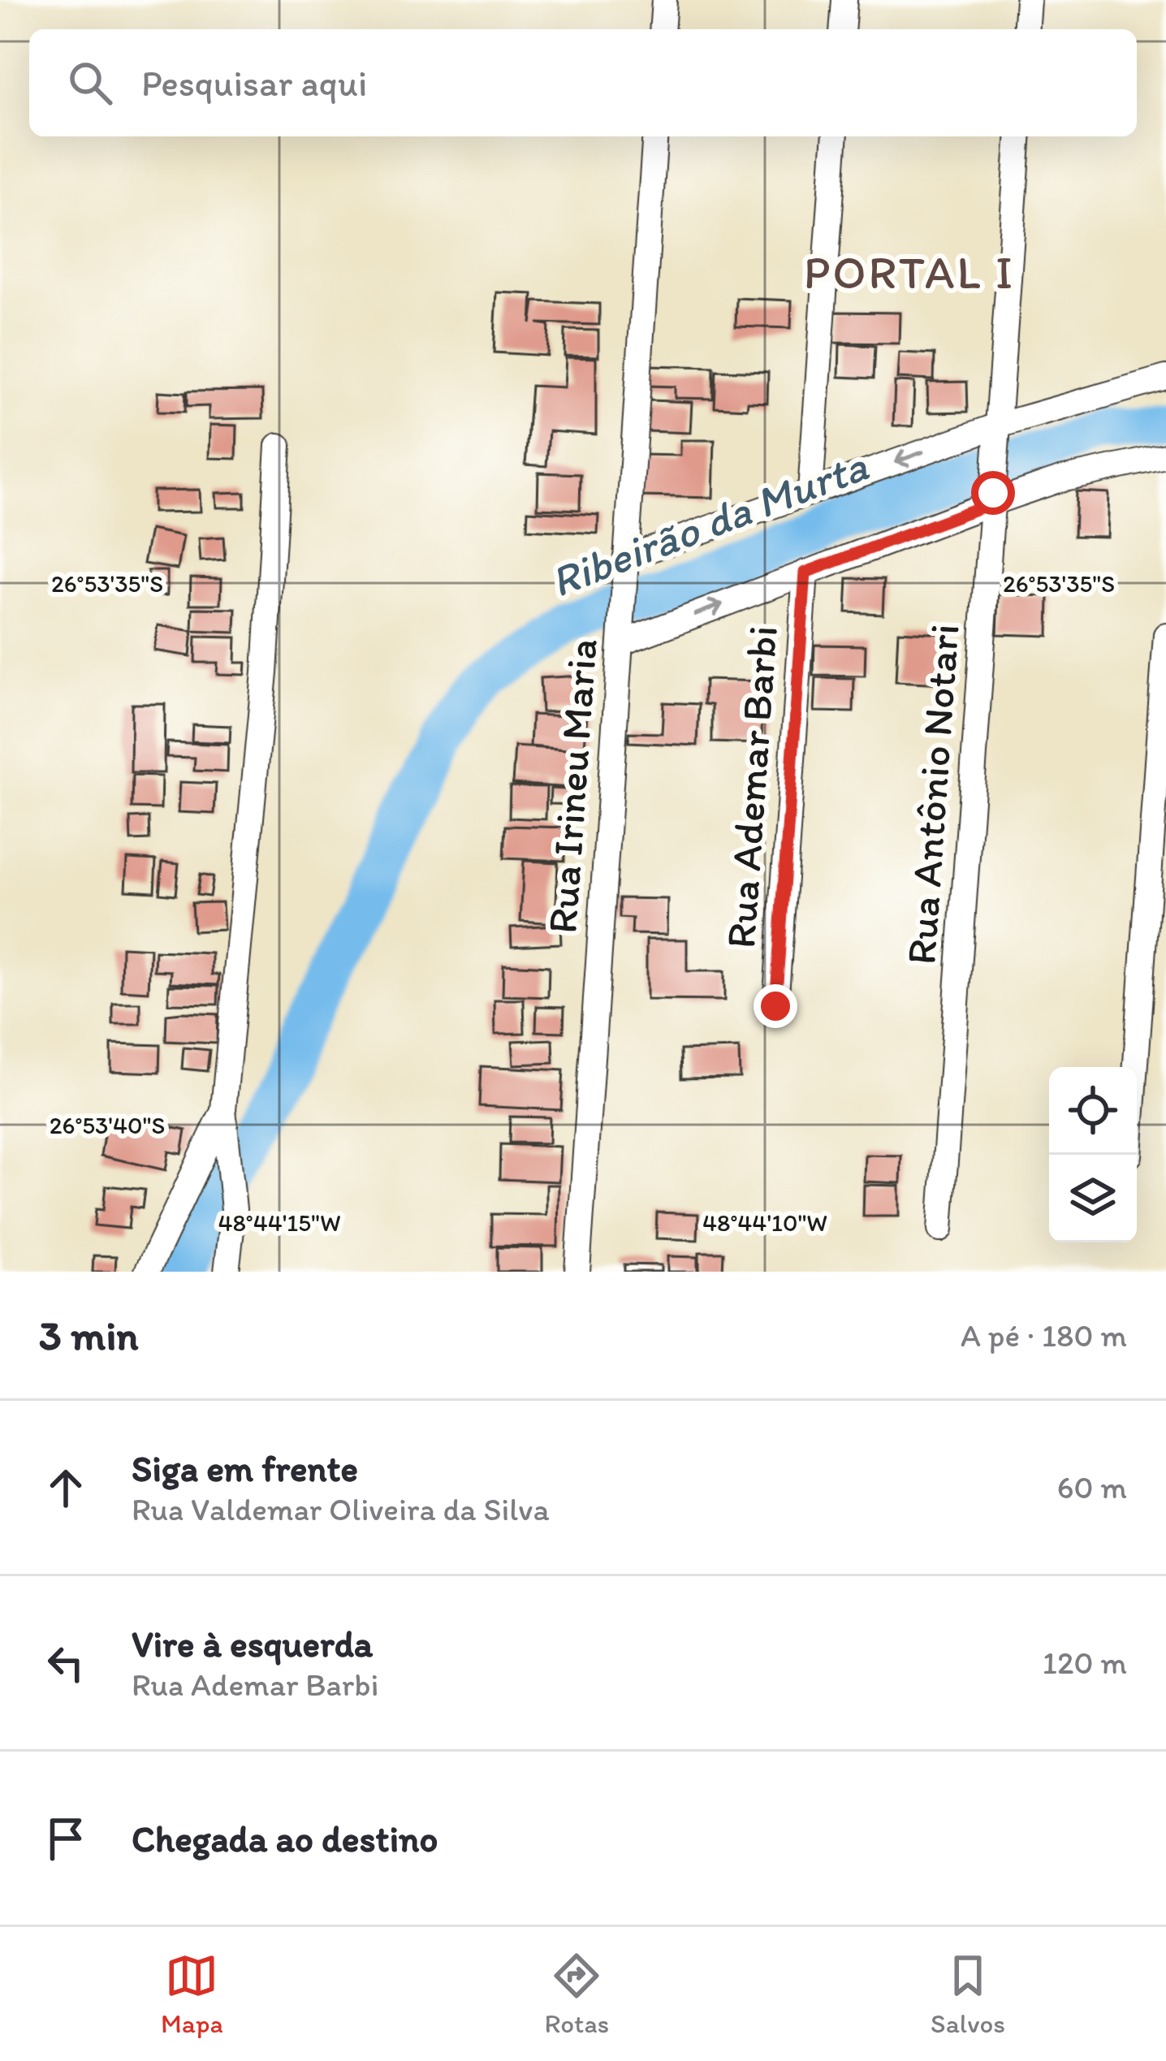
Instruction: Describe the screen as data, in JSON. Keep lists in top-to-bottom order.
{
  "streets": {
    "street": ["Rua Irineu Maria", "Rua Ademar Barbi", "Rua Antônio Notari"]
  },
  "districts": ["PORTAL I"],
  "water": ["Ribeirão da Murta"],
  "page": {
    "search": "Pesquisar aqui",
    "heading": ["3 min", "A pé · 180 m"],
    "list": [
      ["Siga em frente", "Rua Valdemar Oliveira da Silva", "60 m"],
      ["Vire à esquerda", "Rua Ademar Barbi", "120 m"],
      "Chegada ao destino"
    ],
    "nav": ["Mapa", "Rotas", "Salvos"]
  },
  "coordinates": [
    "26°53'35\"S",
    "26°53'40\"S",
    "48°44'15\"W",
    "48°44'10\"W"
  ]
}
